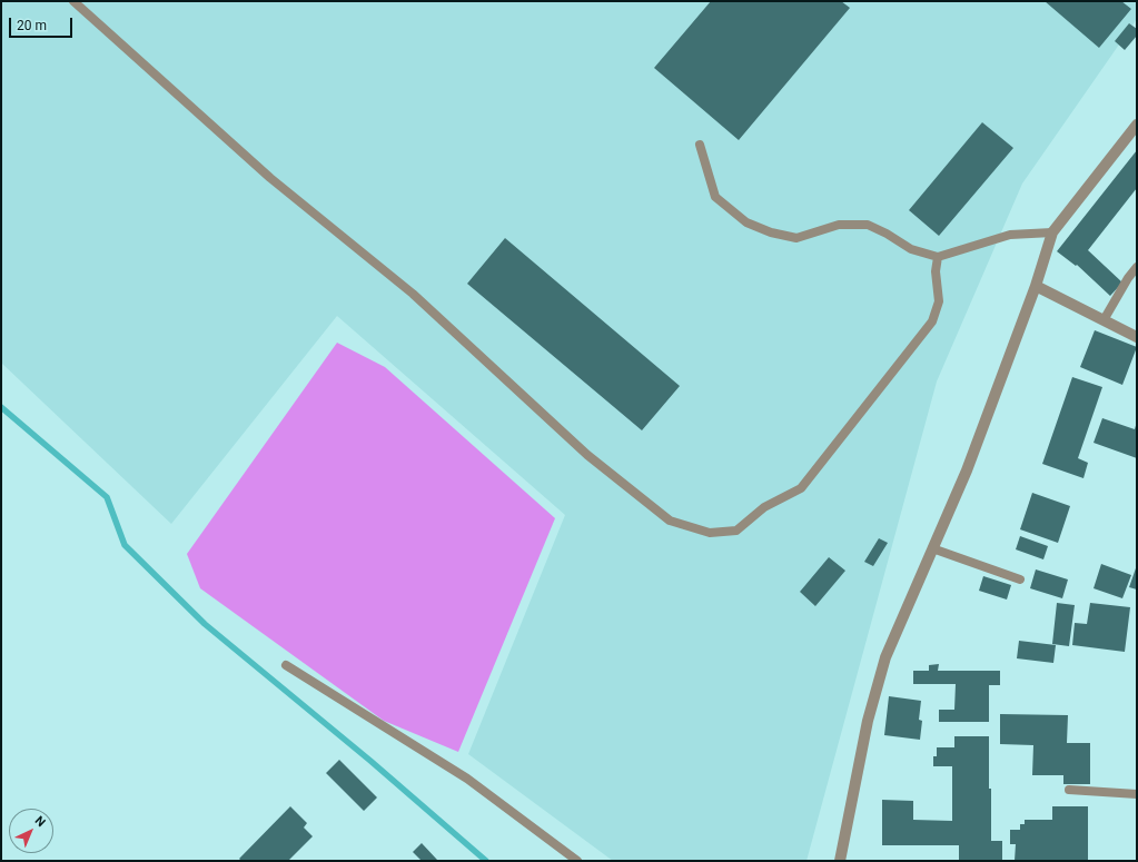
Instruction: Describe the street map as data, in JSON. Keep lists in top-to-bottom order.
{
  "scale_bar": "20 m",
  "north": "top right"
}
